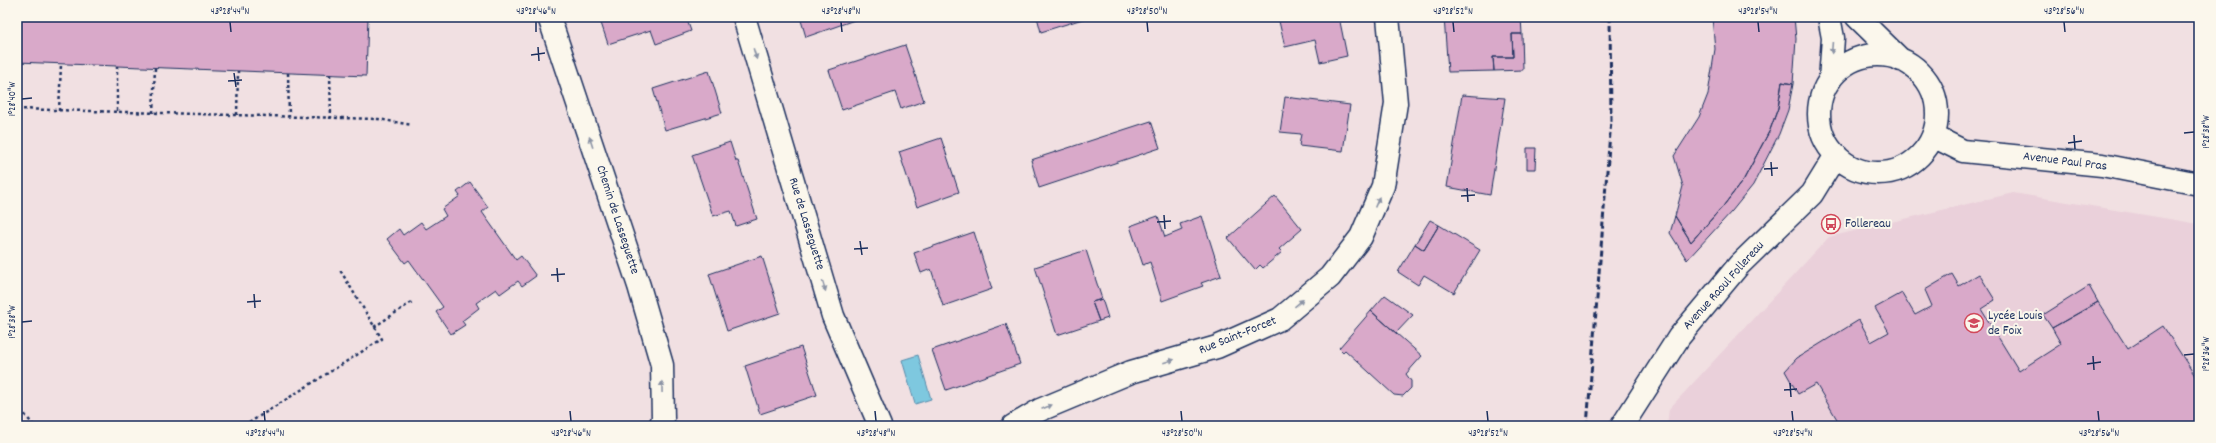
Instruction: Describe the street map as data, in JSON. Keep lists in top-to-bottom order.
{
  "streets": {
    "street": [
      "Avenue Paul Pras",
      "Chemin de Lasseguette",
      "Rue de Lasseguette",
      "Avenue Raoul Follereau",
      "Rue Saint-Forcet"
    ]
  },
  "crossings": [
    ["Avenue Paul Pras", "Avenue Raoul Follereau"]
  ],
  "one_way": ["Chemin de Lasseguette", "Rue de Lasseguette", "Rue Saint-Forcet"],
  "places": {
    "bus stop": ["Follereau"],
    "school or university": ["Lycée Louis de Foix"]
  },
  "coordinates": [
    "43°28'44\"N",
    "43°28'46\"N",
    "43°28'48\"N",
    "43°28'50\"N",
    "43°28'52\"N",
    "43°28'54\"N",
    "43°28'56\"N",
    "1°28'40\"W",
    "1°28'38\"W",
    "1°28'36\"W"
  ]
}
